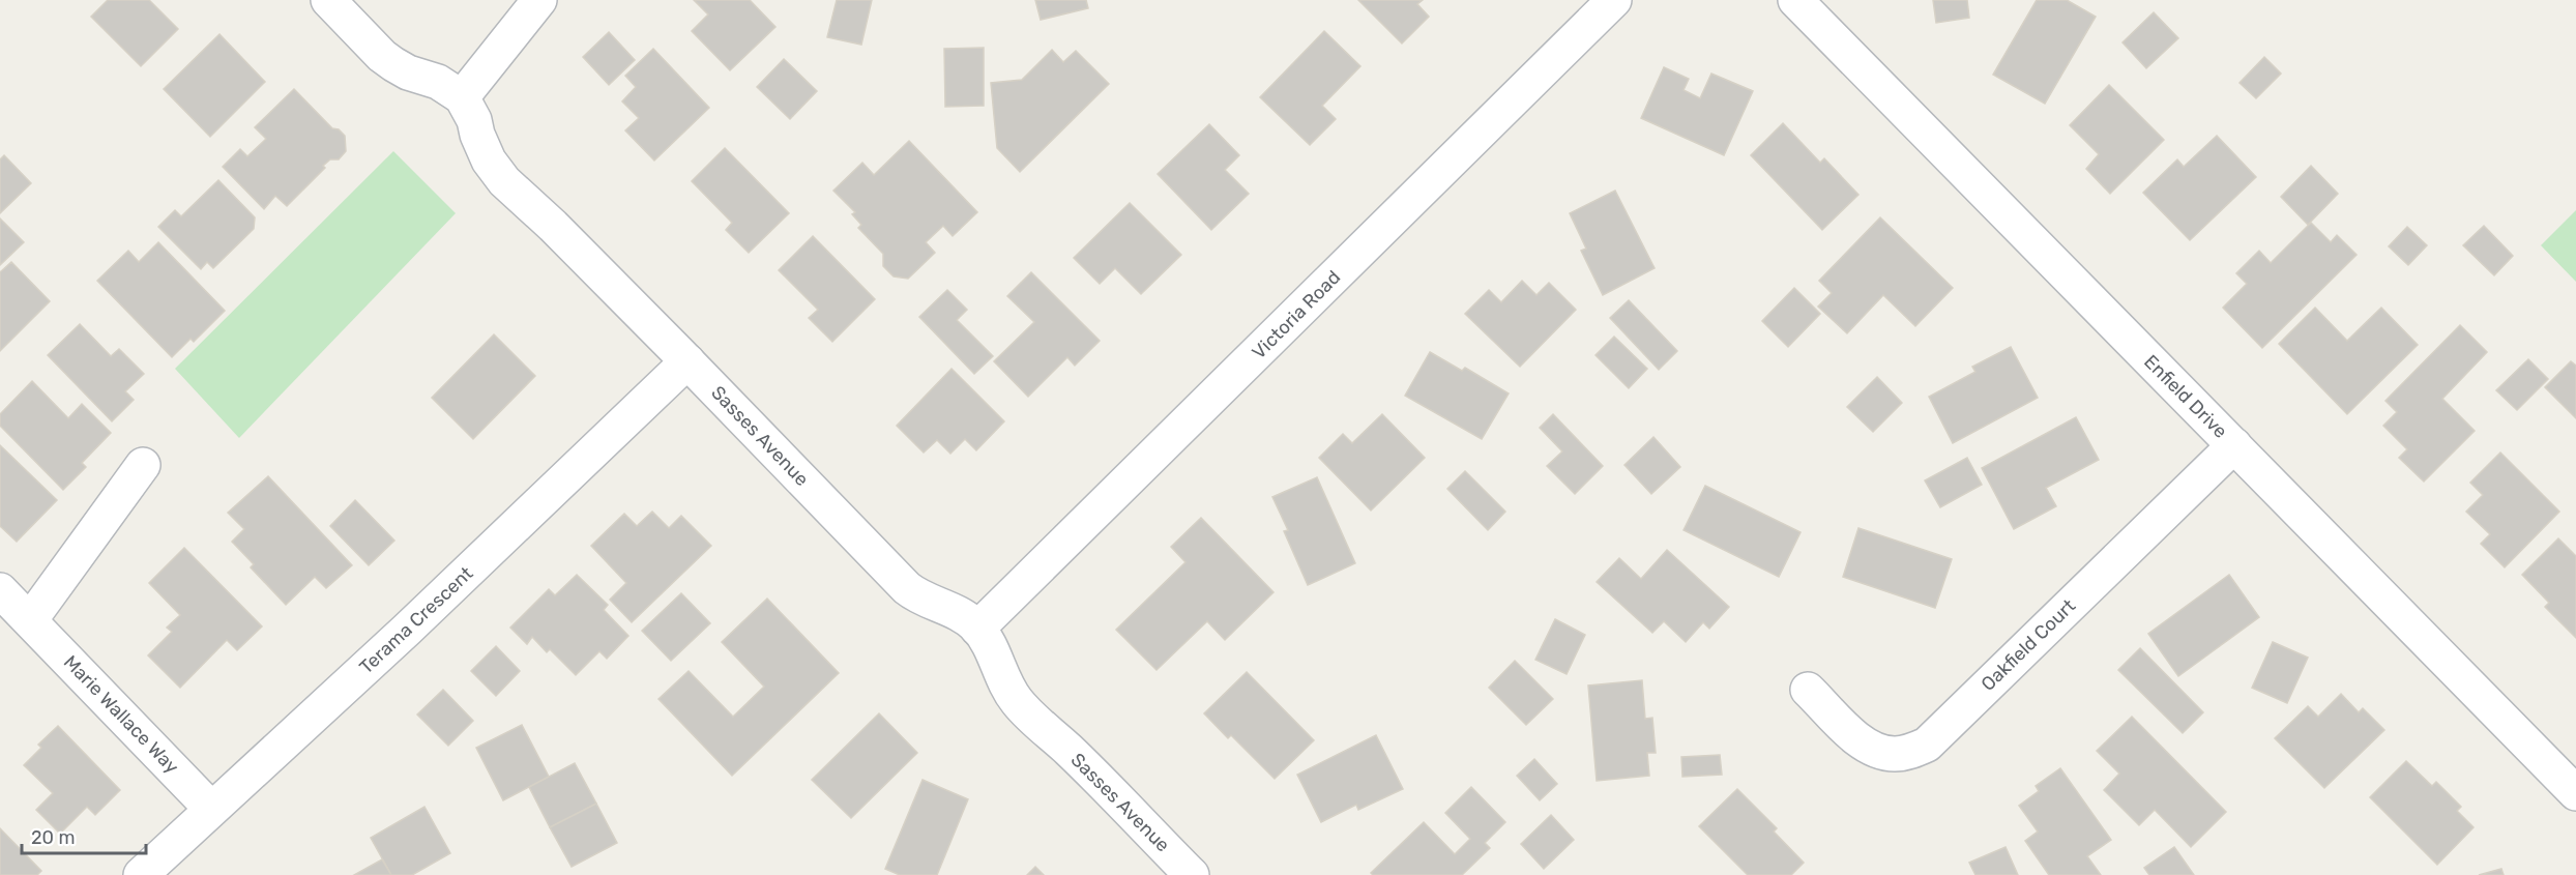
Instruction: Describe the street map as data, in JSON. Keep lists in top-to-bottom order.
{
  "streets": {
    "street": [
      "Victoria Road",
      "Enfield Drive",
      "Sasses Avenue",
      "Terama Crescent",
      "Oakfield Court",
      "Marie Wallace Way"
    ]
  },
  "crossings": [
    ["Victoria Road", "Sasses Avenue"],
    ["Enfield Drive", "Oakfield Court"],
    ["Sasses Avenue", "Terama Crescent"],
    ["Terama Crescent", "Marie Wallace Way"]
  ],
  "scale_bar": "20 m"
}
